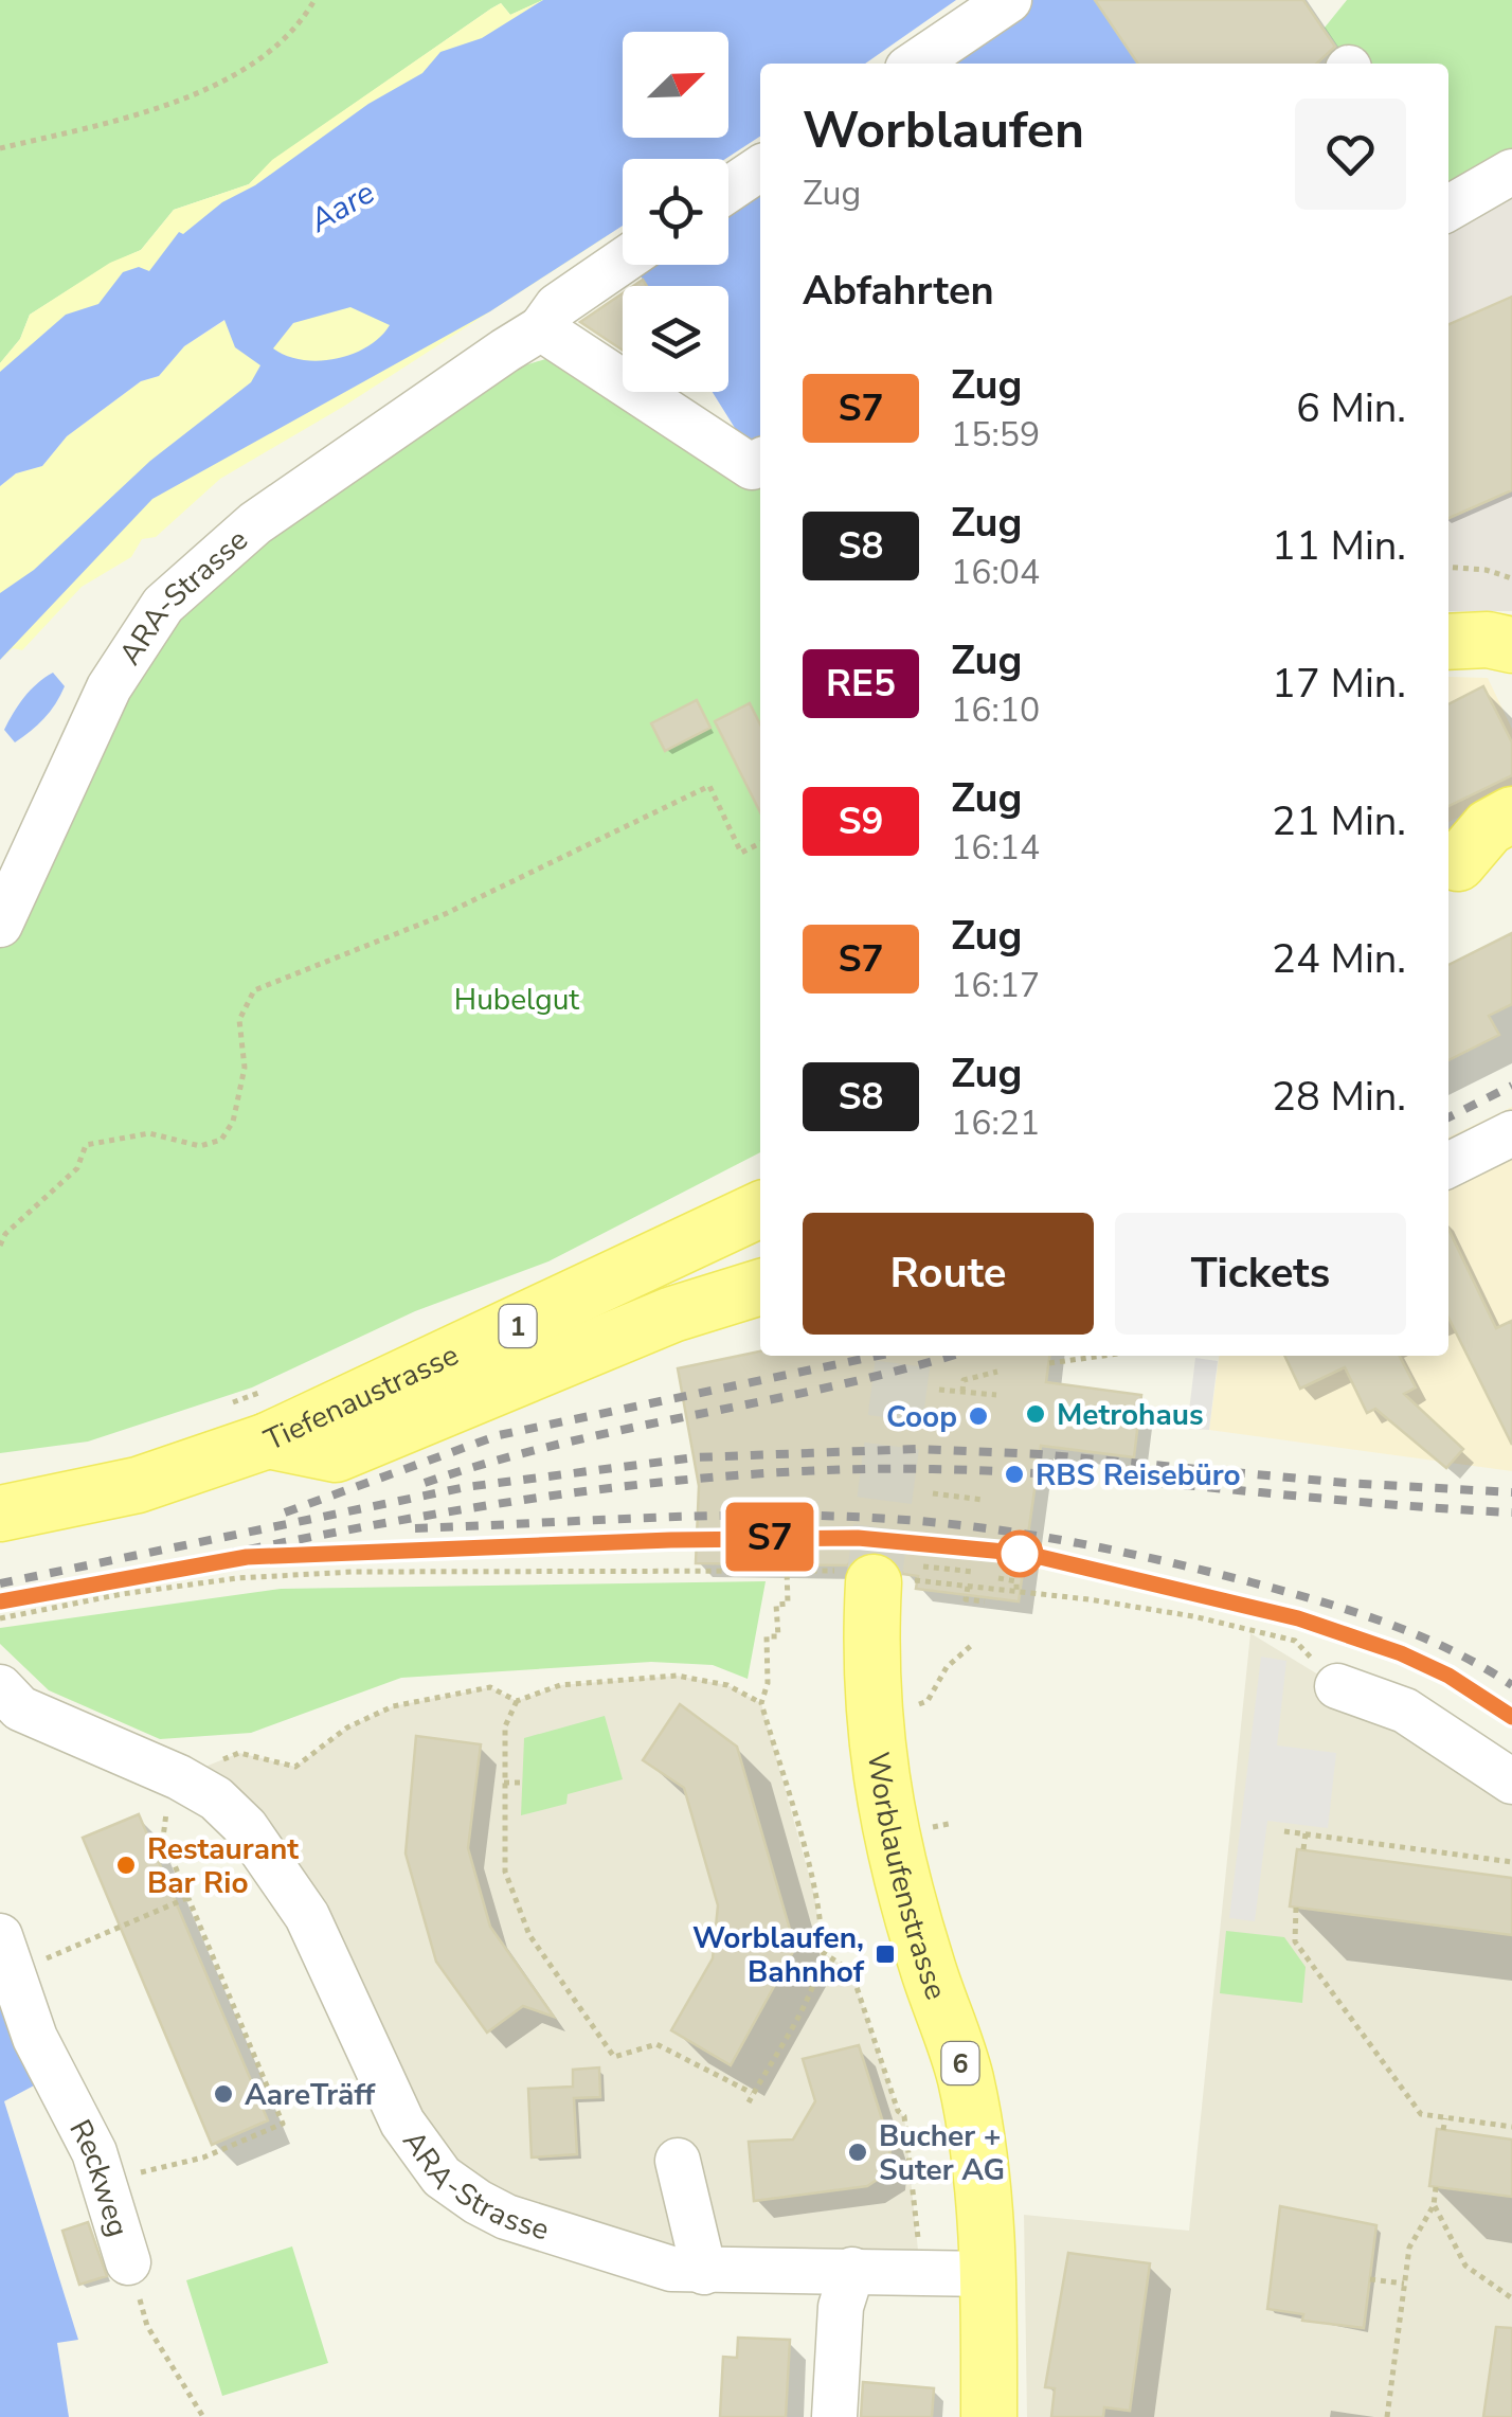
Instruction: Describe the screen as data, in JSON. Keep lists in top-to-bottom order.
{
  "streets": {
    "main road": [
      "1",
      "Tiefenaustrasse",
      "Worblaufenstrasse",
      "6"
    ],
    "street": ["ARA-Strasse", "Reckweg"]
  },
  "crossings": [
    ["ARA-Strasse", "Worblaufenstrasse"]
  ],
  "water": ["Aare"],
  "parks": ["Hubelgut"],
  "places": {
    "other": [
      "Metrohaus",
      "Coop",
      "RBS Reisebüro",
      "Restaurant Bar Rio",
      "AareTräff",
      "Bucher + Suter AG"
    ],
    "transit": ["Worblaufen, Bahnhof"]
  },
  "north": "top right",
  "page": {
    "on_map": "S7",
    "heading": [
      ["Worblaufen", "Zug"],
      "Abfahrten"
    ],
    "list": [
      {
        "mark": "S7",
        "name": "Zug",
        "note": "15:59",
        "value": "6 Min."
      },
      {
        "mark": "S8",
        "name": "Zug",
        "note": "16:04",
        "value": "11 Min."
      },
      {
        "mark": "RE5",
        "name": "Zug",
        "note": "16:10",
        "value": "17 Min."
      },
      {
        "mark": "S9",
        "name": "Zug",
        "note": "16:14",
        "value": "21 Min."
      },
      {
        "mark": "S7",
        "name": "Zug",
        "note": "16:17",
        "value": "24 Min."
      },
      {
        "mark": "S8",
        "name": "Zug",
        "note": "16:21",
        "value": "28 Min."
      }
    ],
    "buttons": ["Route", "Tickets"]
  }
}
